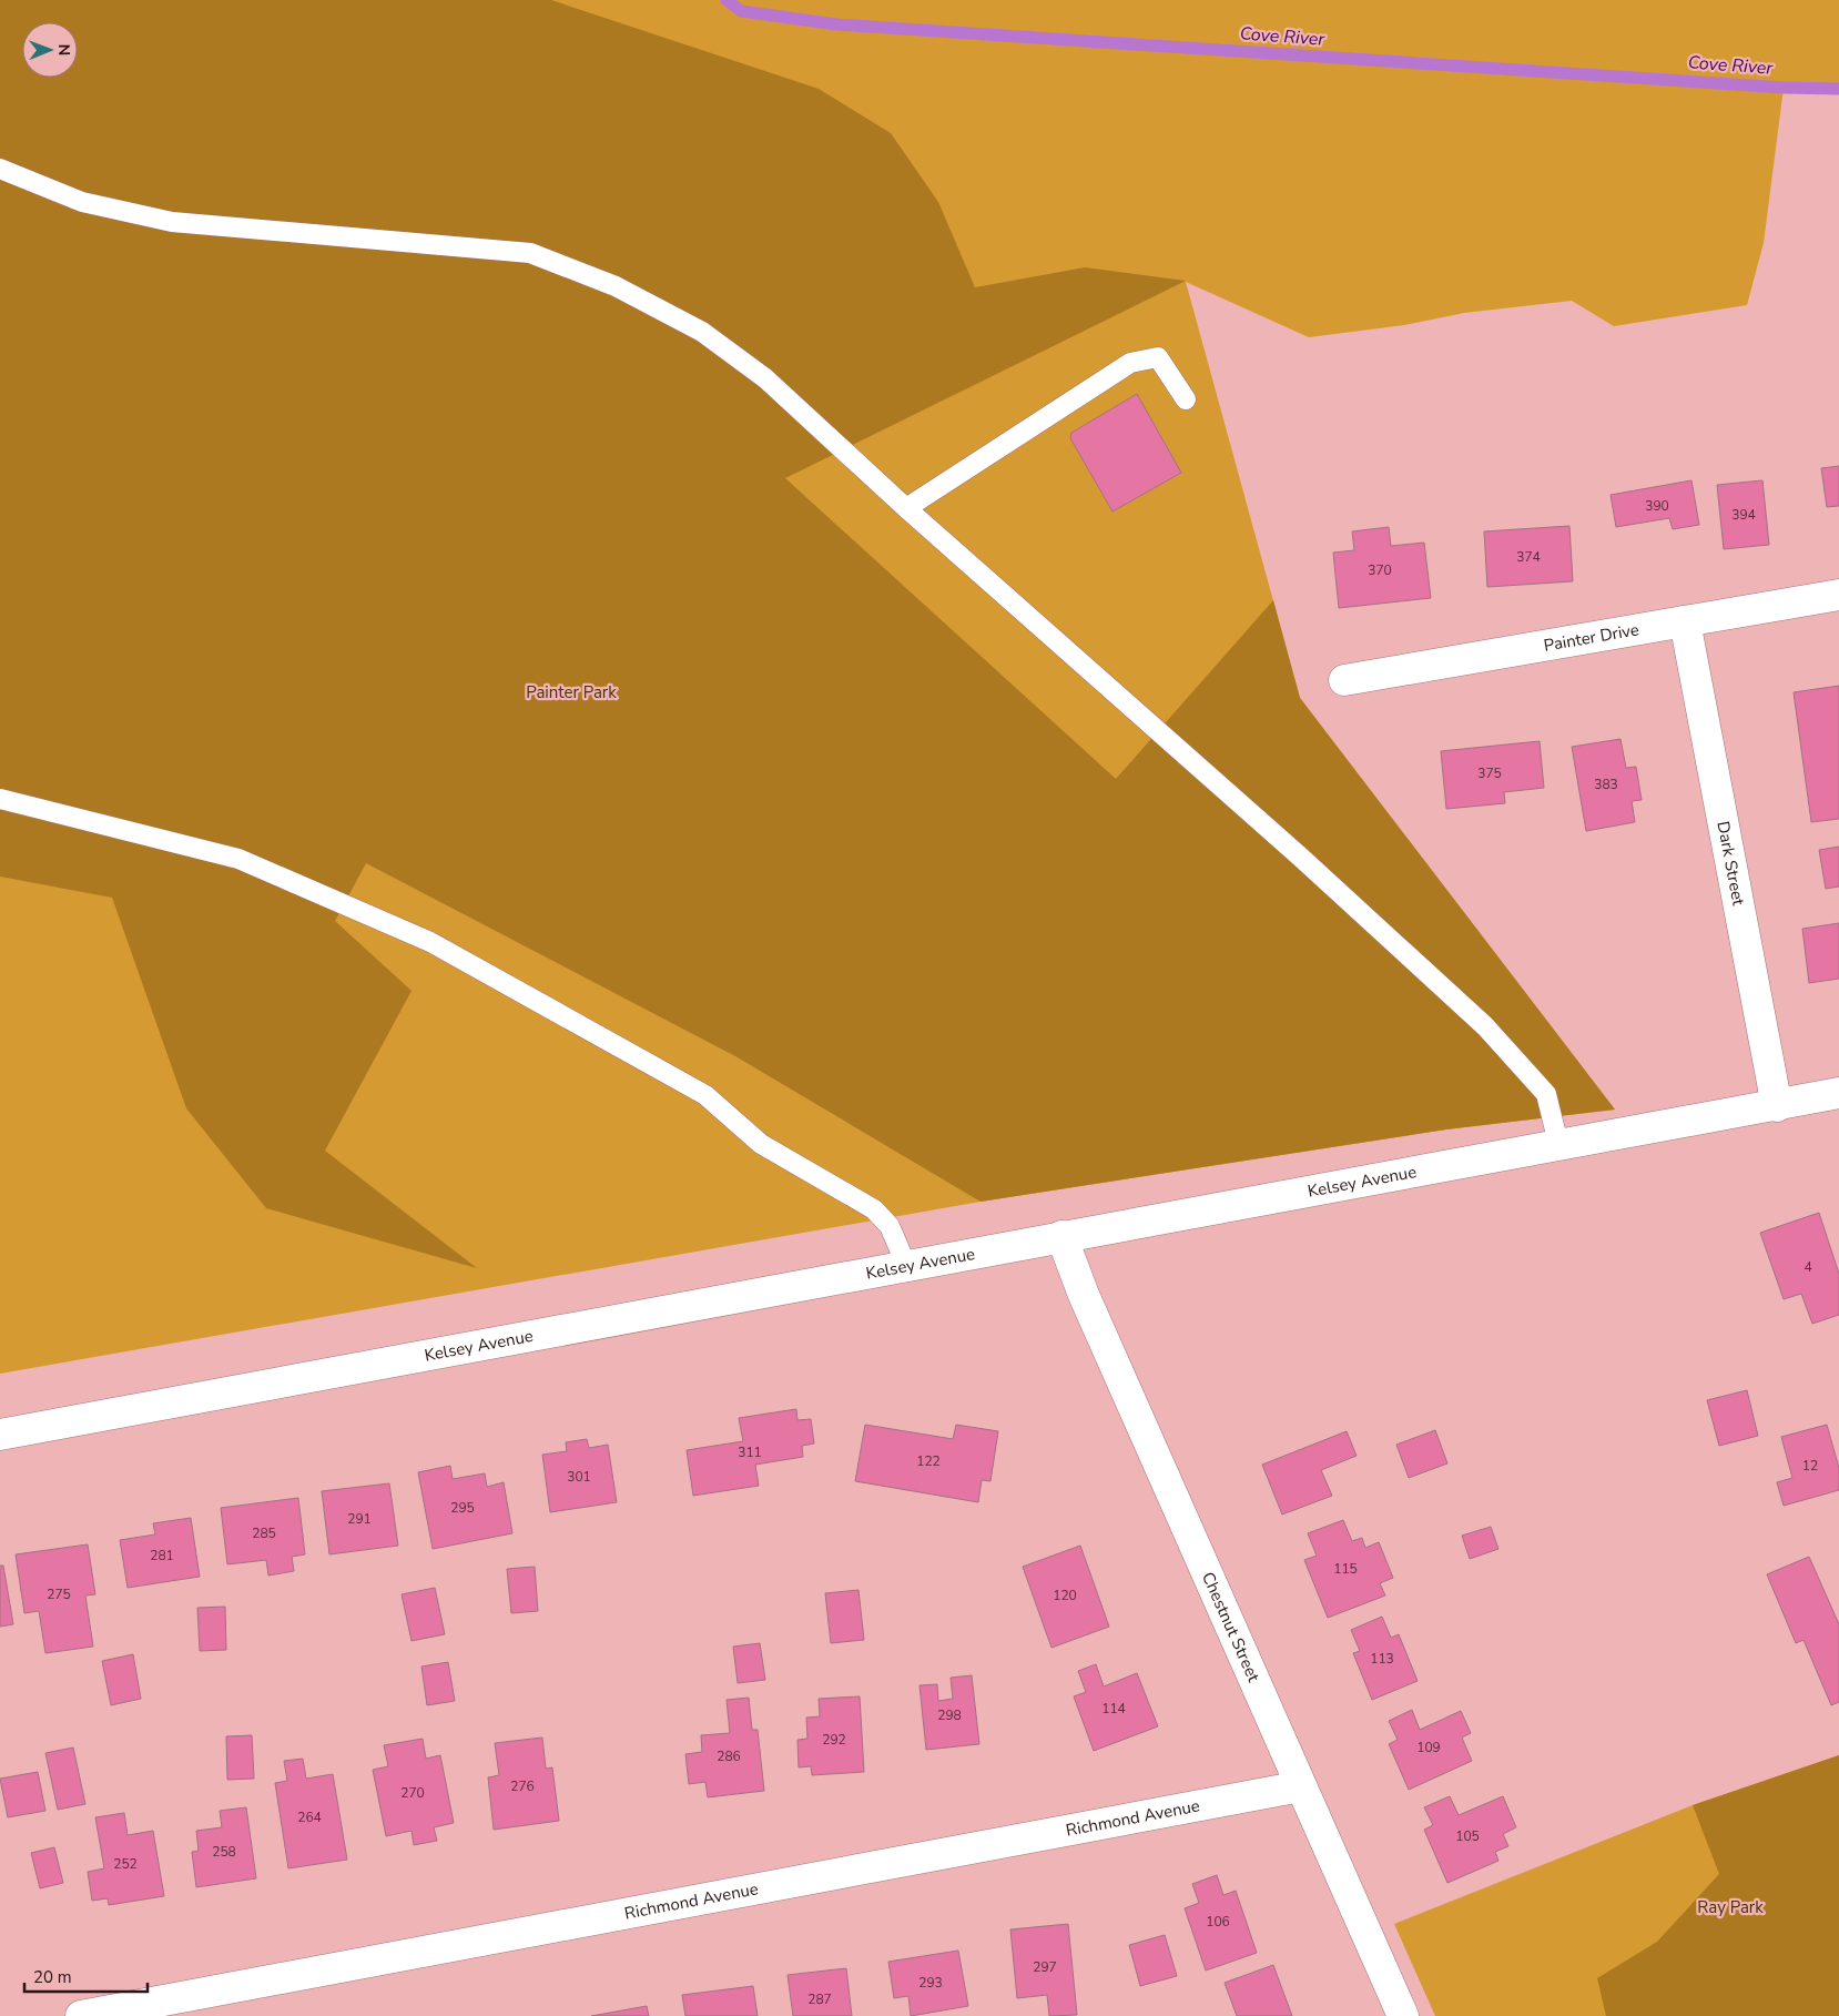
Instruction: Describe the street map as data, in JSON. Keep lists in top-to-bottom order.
{
  "streets": {
    "street": [
      "Painter Drive",
      "Dark Street",
      "Kelsey Avenue",
      "Chestnut Street",
      "Richmond Avenue"
    ]
  },
  "crossings": [
    ["Painter Drive", "Dark Street"],
    ["Dark Street", "Kelsey Avenue"],
    ["Kelsey Avenue", "Chestnut Street"],
    ["Chestnut Street", "Richmond Avenue"]
  ],
  "water": ["Cove River"],
  "parks": ["Painter Park", "Ray Park"],
  "house_numbers": [
    "390",
    "394",
    "374",
    "370",
    "375",
    "383",
    "4",
    "311",
    "122",
    "12",
    "301",
    "295",
    "291",
    "285",
    "281",
    "115",
    "275",
    "120",
    "113",
    "114",
    "298",
    "292",
    "109",
    "286",
    "276",
    "270",
    "264",
    "105",
    "258",
    "252",
    "106",
    "297",
    "293",
    "287"
  ],
  "scale_bar": "20 m",
  "north": "right"
}
